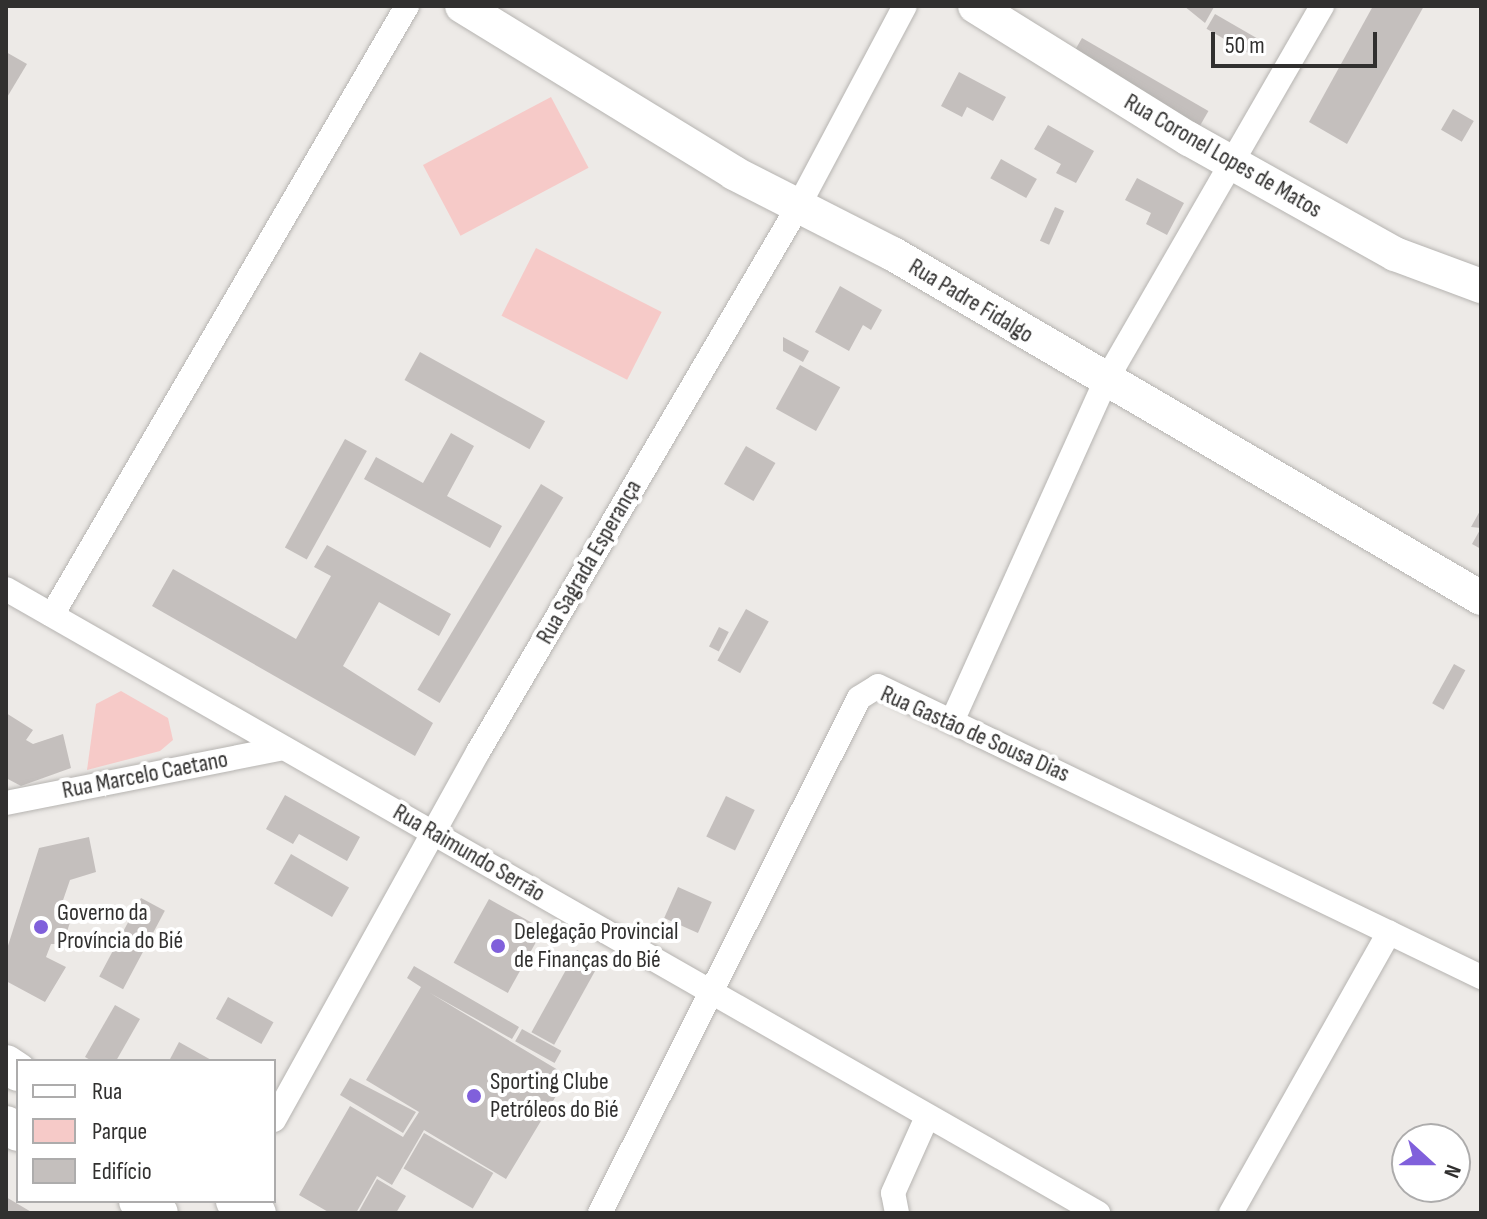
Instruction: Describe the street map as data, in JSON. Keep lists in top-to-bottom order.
{
  "streets": {
    "street": [
      "Rua Coronel Lopes de Matos",
      "Rua Padre Fidalgo",
      "Rua Sagrada Esperança",
      "Rua Gastão de Sousa Dias",
      "Rua Marcelo Caetano",
      "Rua Raimundo Serrão"
    ]
  },
  "crossings": [
    ["Rua Padre Fidalgo", "Rua Sagrada Esperança"],
    ["Rua Sagrada Esperança", "Rua Raimundo Serrão"],
    ["Rua Gastão de Sousa Dias", "Rua Raimundo Serrão"],
    ["Rua Marcelo Caetano", "Rua Raimundo Serrão"]
  ],
  "places": ["Governo da Província do Bié", "Delegação Provincial de Finanças do Bié", "Sporting Clube Petróleos do Bié"],
  "legend": ["Rua", "Parque", "Edifício"],
  "scale_bar": "50 m",
  "north": "right"
}
